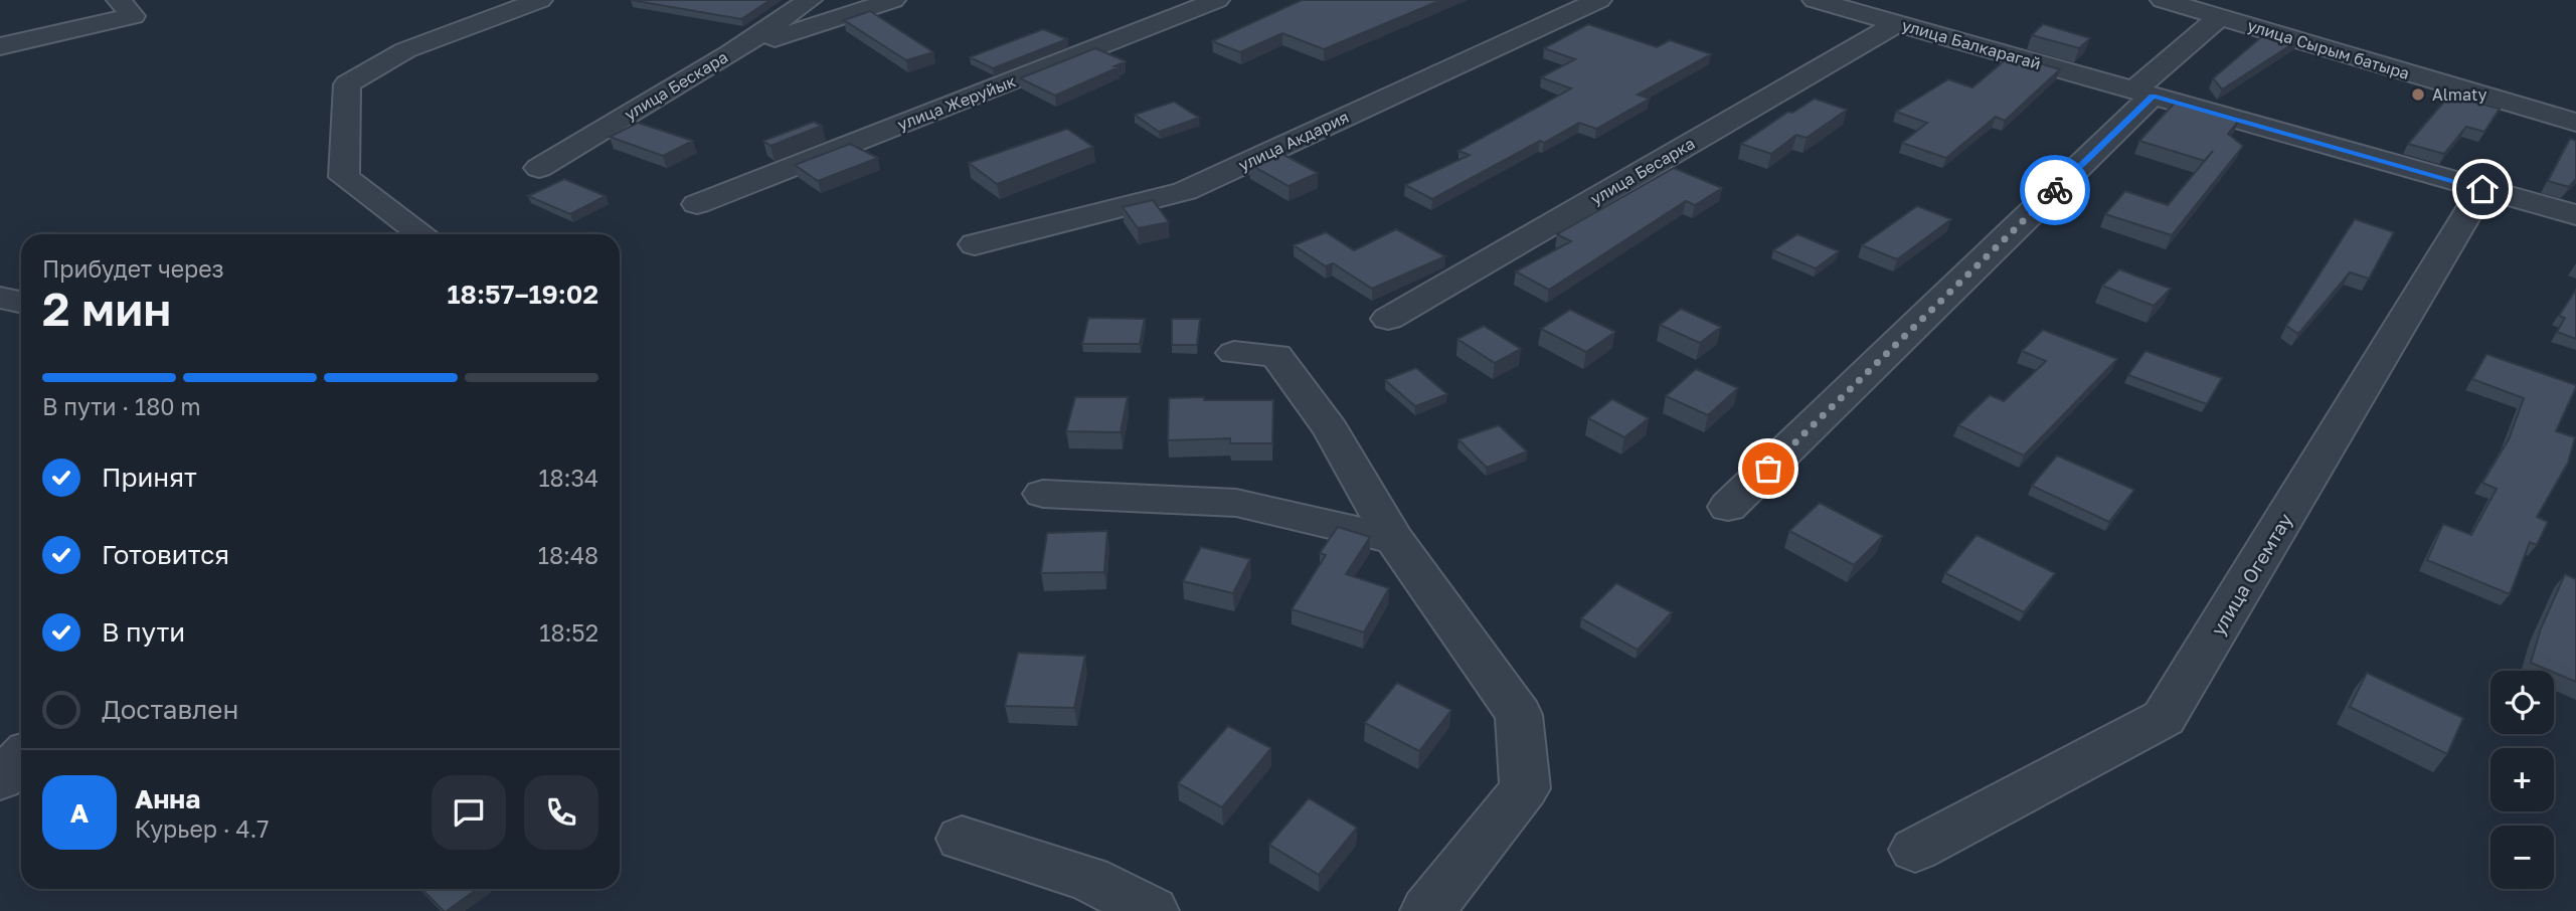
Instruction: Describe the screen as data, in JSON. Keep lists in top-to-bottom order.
{
  "streets": {
    "street": [
      "улица Балкарагай",
      "улица Сырым батыра",
      "улица Бескара",
      "улица Жеруйык",
      "улица Акдария",
      "улица Бесарка",
      "улица Огемтау"
    ]
  },
  "crossings": [
    ["улица Балкарагай", "улица Бесарка"],
    ["улица Балкарагай", "улица Огемтау"]
  ],
  "places": ["Аlmaty"],
  "page": {
    "heading": ["2 мин", "Прибудет через", "18:57–19:02"],
    "panel": ["Анна", "Курьер · 4.7"],
    "bar": "В пути · 180 m",
    "list": [
      ["Принят", "18:34"],
      ["Готовится", "18:48"],
      ["В пути", "18:52"],
      "Доставлен"
    ],
    "map_buttons": ["+", "−"],
    "round": "А"
  }
}
